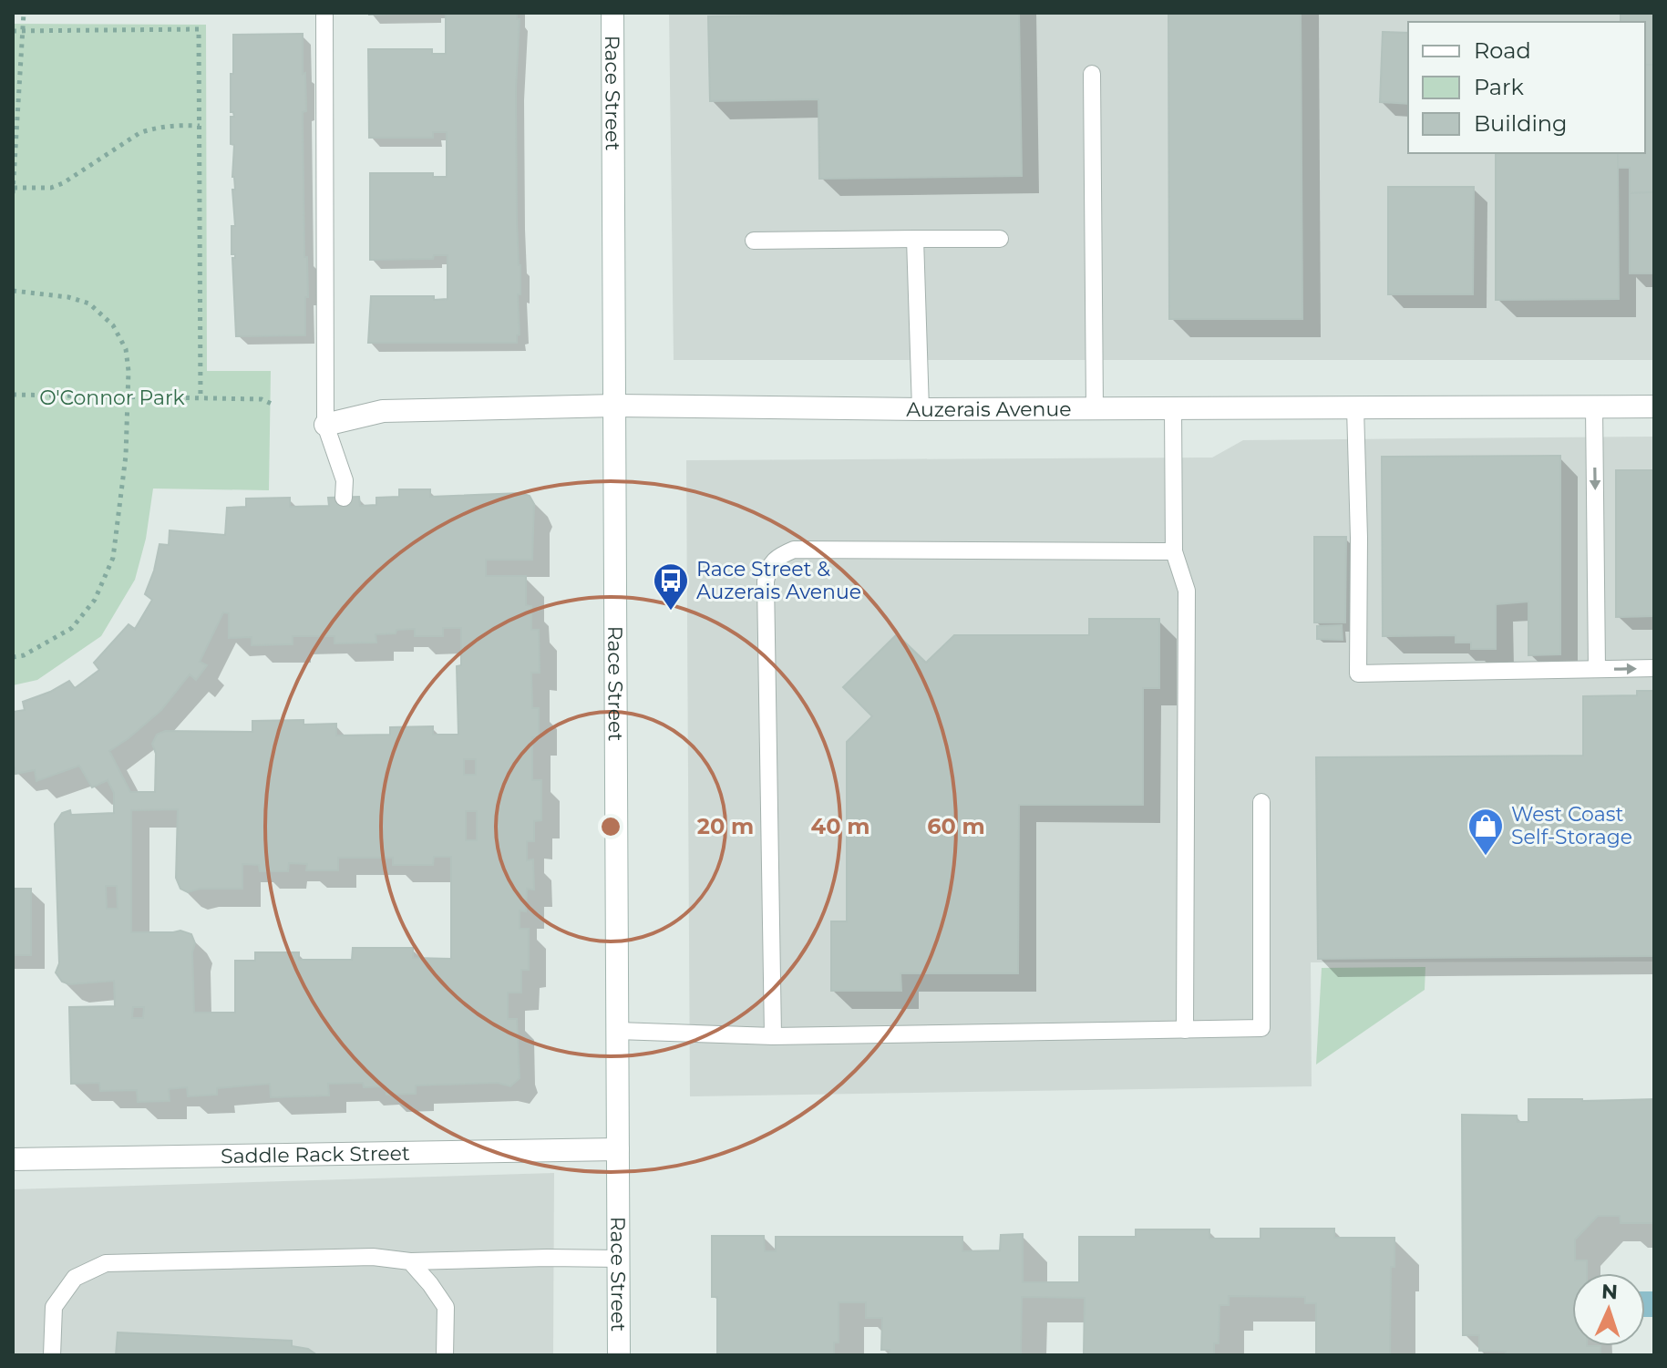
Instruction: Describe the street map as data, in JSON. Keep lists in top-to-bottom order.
{
  "streets": {
    "street": ["Race Street", "Auzerais Avenue", "Saddle Rack Street"]
  },
  "crossings": [
    ["Race Street", "Auzerais Avenue"],
    ["Race Street", "Saddle Rack Street"]
  ],
  "parks": ["O'Connor Park"],
  "places": {
    "bus stop": ["Race Street & Auzerais Avenue"],
    "shop": ["West Coast Self-Storage"]
  },
  "legend": ["Road", "Park", "Building"],
  "north": "top",
  "rings": ["20 m", "40 m", "60 m"]
}
